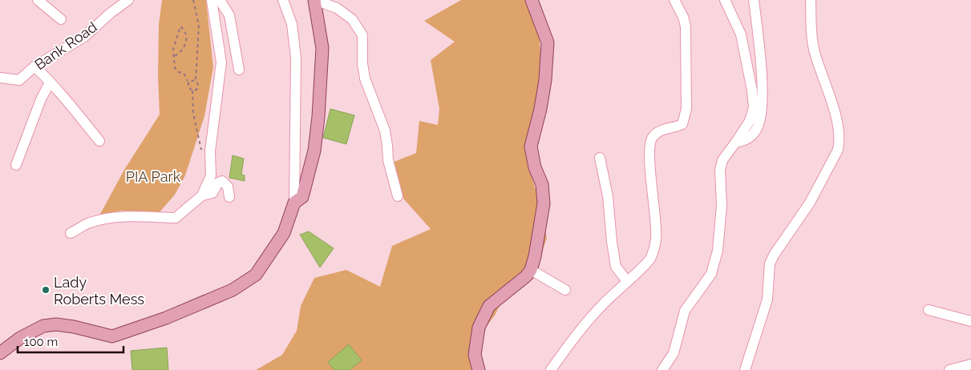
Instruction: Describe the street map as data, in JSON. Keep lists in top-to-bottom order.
{
  "streets": {
    "street": ["Bank Road"]
  },
  "parks": ["PIA Park"],
  "places": ["Lady Roberts Mess"],
  "scale_bar": "100 m"
}
